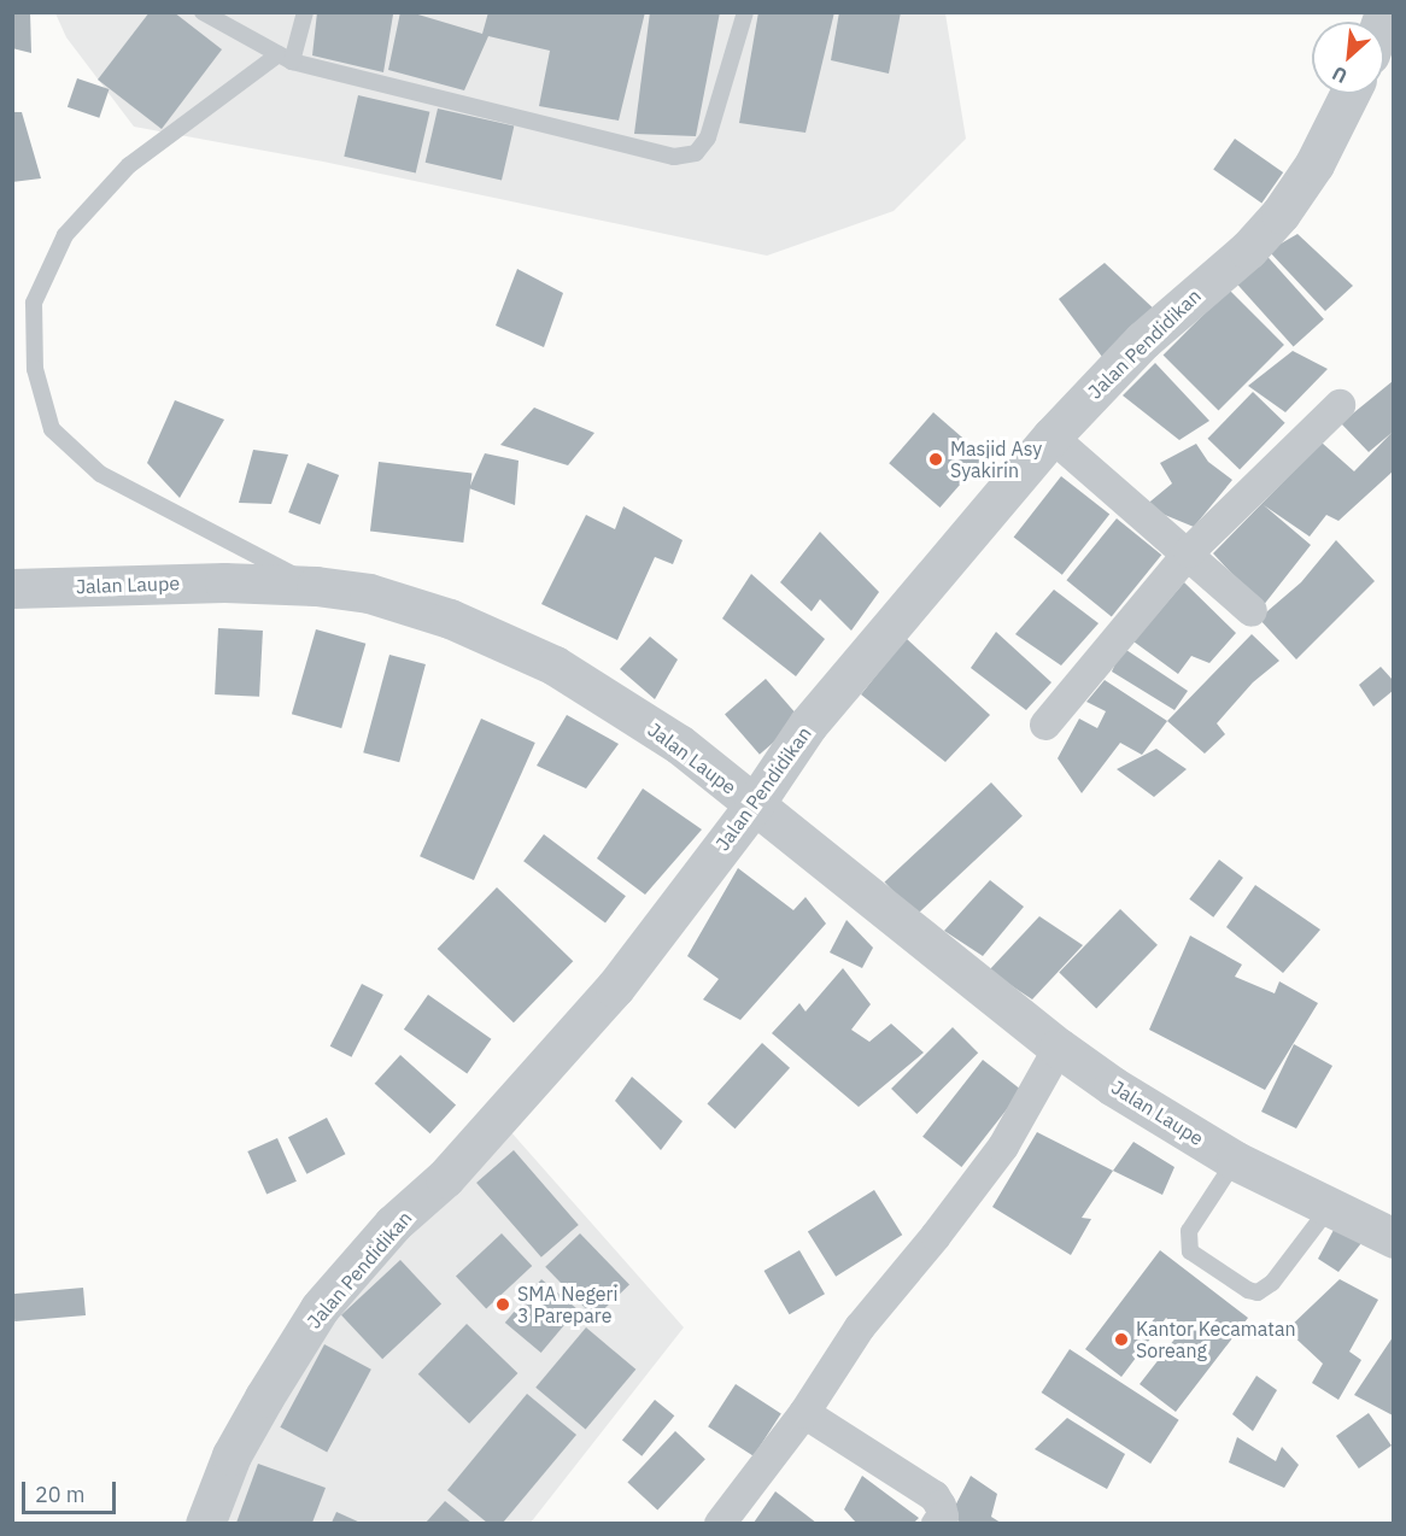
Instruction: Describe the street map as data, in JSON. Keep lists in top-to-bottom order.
{
  "streets": {
    "street": ["Jalan Pendidikan", "Jalan Laupe"]
  },
  "crossings": [
    ["Jalan Pendidikan", "Jalan Laupe"]
  ],
  "places": ["Masjid Asy Syakirin", "SMA Negeri 3 Parepare", "Kantor Kecamatan Soreang"],
  "scale_bar": "20 m",
  "north": "bottom left"
}
